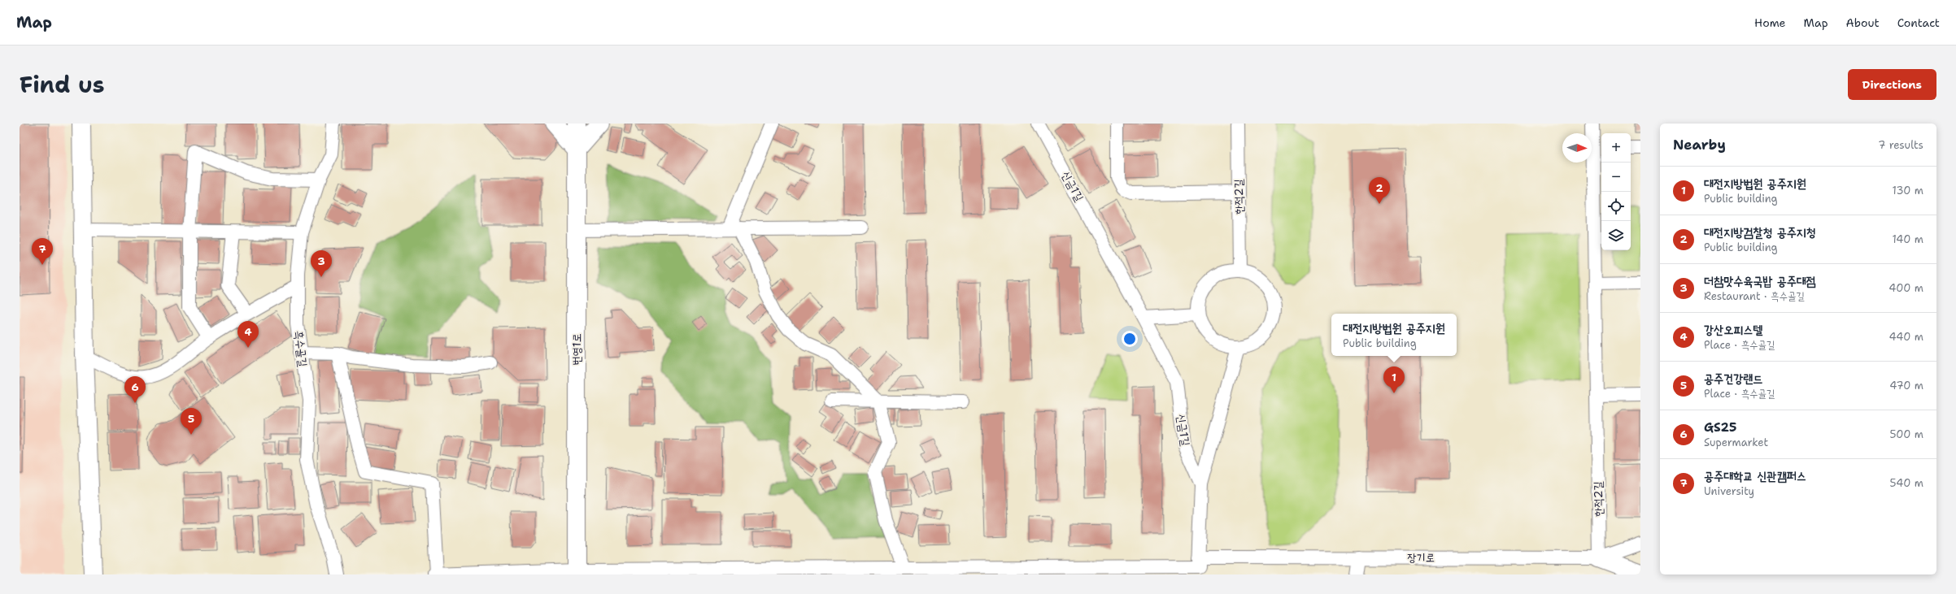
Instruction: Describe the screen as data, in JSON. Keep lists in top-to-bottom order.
{
  "streets": {
    "main road": ["번영1로", "장기로"],
    "street": ["신금1길", "한적2길", "흑수골길"]
  },
  "crossings": [
    ["신금1길", "장기로"],
    ["한적2길", "장기로"]
  ],
  "north": "right",
  "page": {
    "header": "Map",
    "nav": [
      "Home",
      "Map",
      "About",
      "Contact"
    ],
    "title": "Find us",
    "buttons": "Directions",
    "heading": ["Nearby", "7 results"],
    "map_buttons": ["+", "−"],
    "list": [
      {
        "mark": "1",
        "name": "대전지방법원 공주지원",
        "note": "Public building",
        "value": "130 m"
      },
      {
        "mark": "2",
        "name": "대전지방검찰청 공주지청",
        "note": "Public building",
        "value": "140 m"
      },
      {
        "mark": "3",
        "name": "더참맛수육국밥 공주대점",
        "note": "Restaurant · 흑수골길",
        "value": "400 m"
      },
      {
        "mark": "4",
        "name": "강산오피스텔",
        "note": "Place · 흑수골길",
        "value": "440 m"
      },
      {
        "mark": "5",
        "name": "공주건강랜드",
        "note": "Place · 흑수골길",
        "value": "470 m"
      },
      {
        "mark": "6",
        "name": "GS25",
        "note": "Supermarket",
        "value": "500 m"
      },
      {
        "mark": "7",
        "name": "공주대학교 신관캠퍼스",
        "note": "University",
        "value": "540 m"
      }
    ],
    "pins": [
      "2",
      "7",
      "3",
      "4",
      "1",
      "6",
      "5"
    ],
    "popup": ["대전지방법원 공주지원", "Public building"]
  }
}
